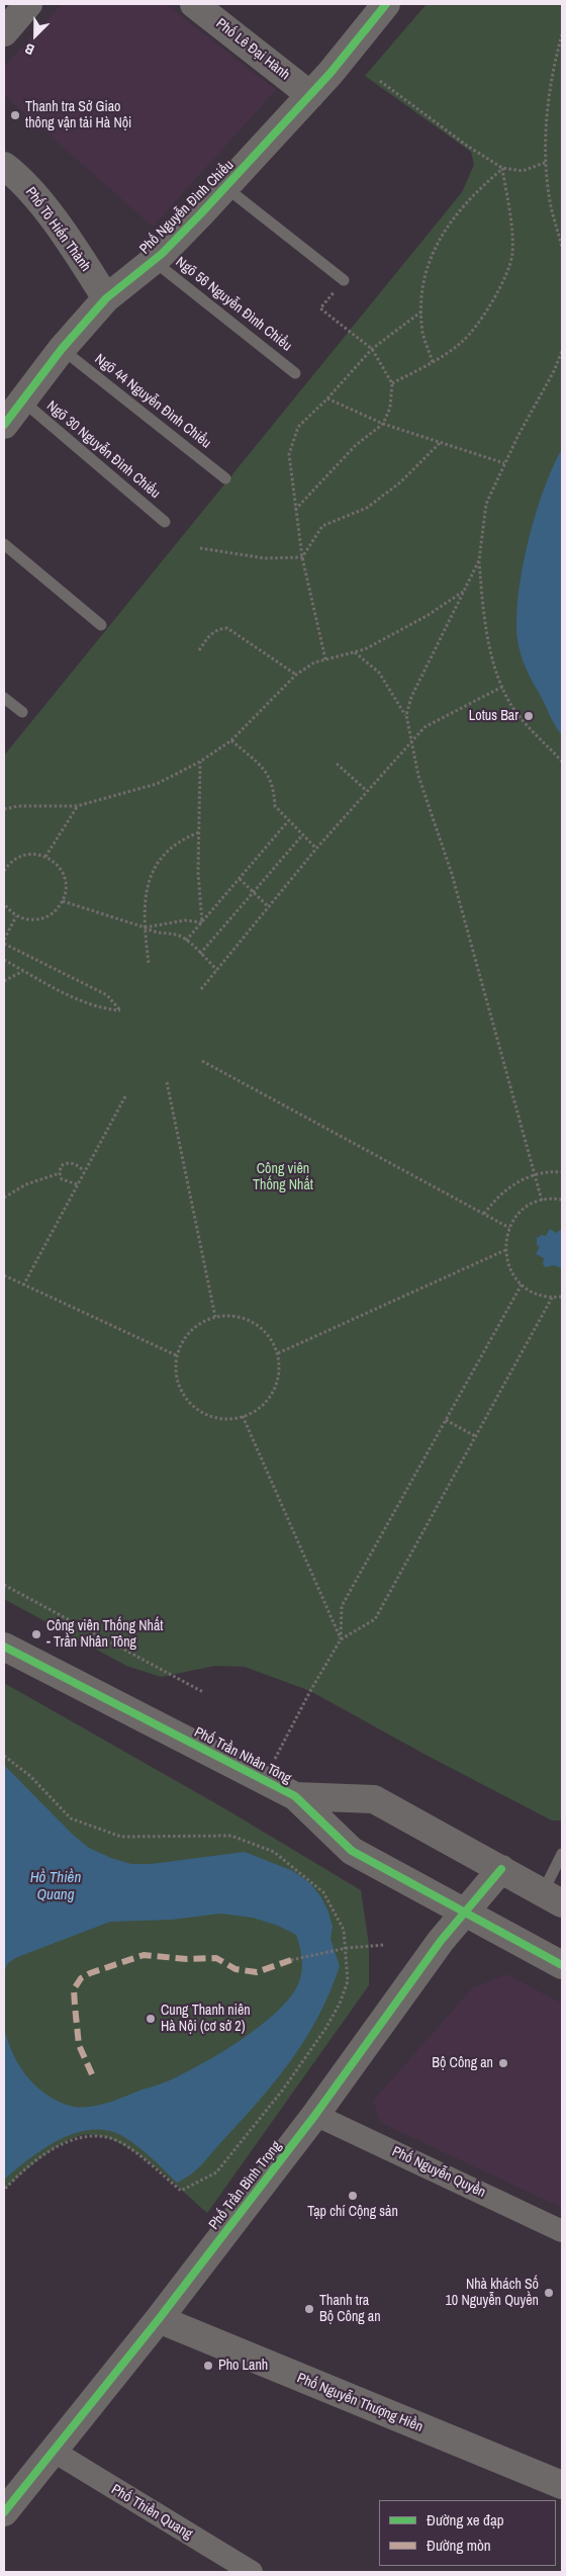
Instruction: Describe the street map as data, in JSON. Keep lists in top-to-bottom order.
{
  "streets": {
    "street": [
      "Phố Lê Đại Hành",
      "Phố Nguyễn Đình Chiểu",
      "Phố Tô Hiến Thành",
      "Phố Trần Nhân Tông",
      "Phố Nguyễn Quyền",
      "Phố Trần Bình Trọng",
      "Phố Nguyễn Thượng Hiền",
      "Phố Thiền Quang"
    ],
    "lane": ["Ngõ 56 Nguyễn Đình Chiểu", "Ngõ 44 Nguyễn Đình Chiểu", "Ngõ 30 Nguyễn Đình Chiểu"]
  },
  "crossings": [
    ["Phố Lê Đại Hành", "Phố Nguyễn Đình Chiểu"],
    ["Phố Nguyễn Đình Chiểu", "Phố Tô Hiến Thành"],
    ["Phố Nguyễn Đình Chiểu", "Ngõ 56 Nguyễn Đình Chiểu"],
    ["Phố Nguyễn Đình Chiểu", "Ngõ 44 Nguyễn Đình Chiểu"],
    ["Phố Nguyễn Đình Chiểu", "Ngõ 30 Nguyễn Đình Chiểu"],
    ["Phố Trần Nhân Tông", "Phố Trần Bình Trọng"],
    ["Phố Nguyễn Quyền", "Phố Trần Bình Trọng"],
    ["Phố Trần Bình Trọng", "Phố Nguyễn Thượng Hiền"],
    ["Phố Trần Bình Trọng", "Phố Thiền Quang"]
  ],
  "water": ["Hồ Thiền Quang"],
  "parks": ["Công viên Thống Nhất"],
  "places": [
    "Thanh tra Sở Giao thông vận tải Hà Nội",
    "Lotus Bar",
    "Công viên Thống Nhất - Trần Nhân Tông",
    "Cung Thanh niên Hà Nội (cơ sở 2)",
    "Bộ Công an",
    "Tạp chí Cộng sản",
    "Nhà khách Số 10 Nguyễn Quyền",
    "Thanh tra Bộ Công an",
    "Pho Lanh"
  ],
  "legend": ["Đường xe đạp", "Đường mòn"],
  "north": "bottom left"
}
